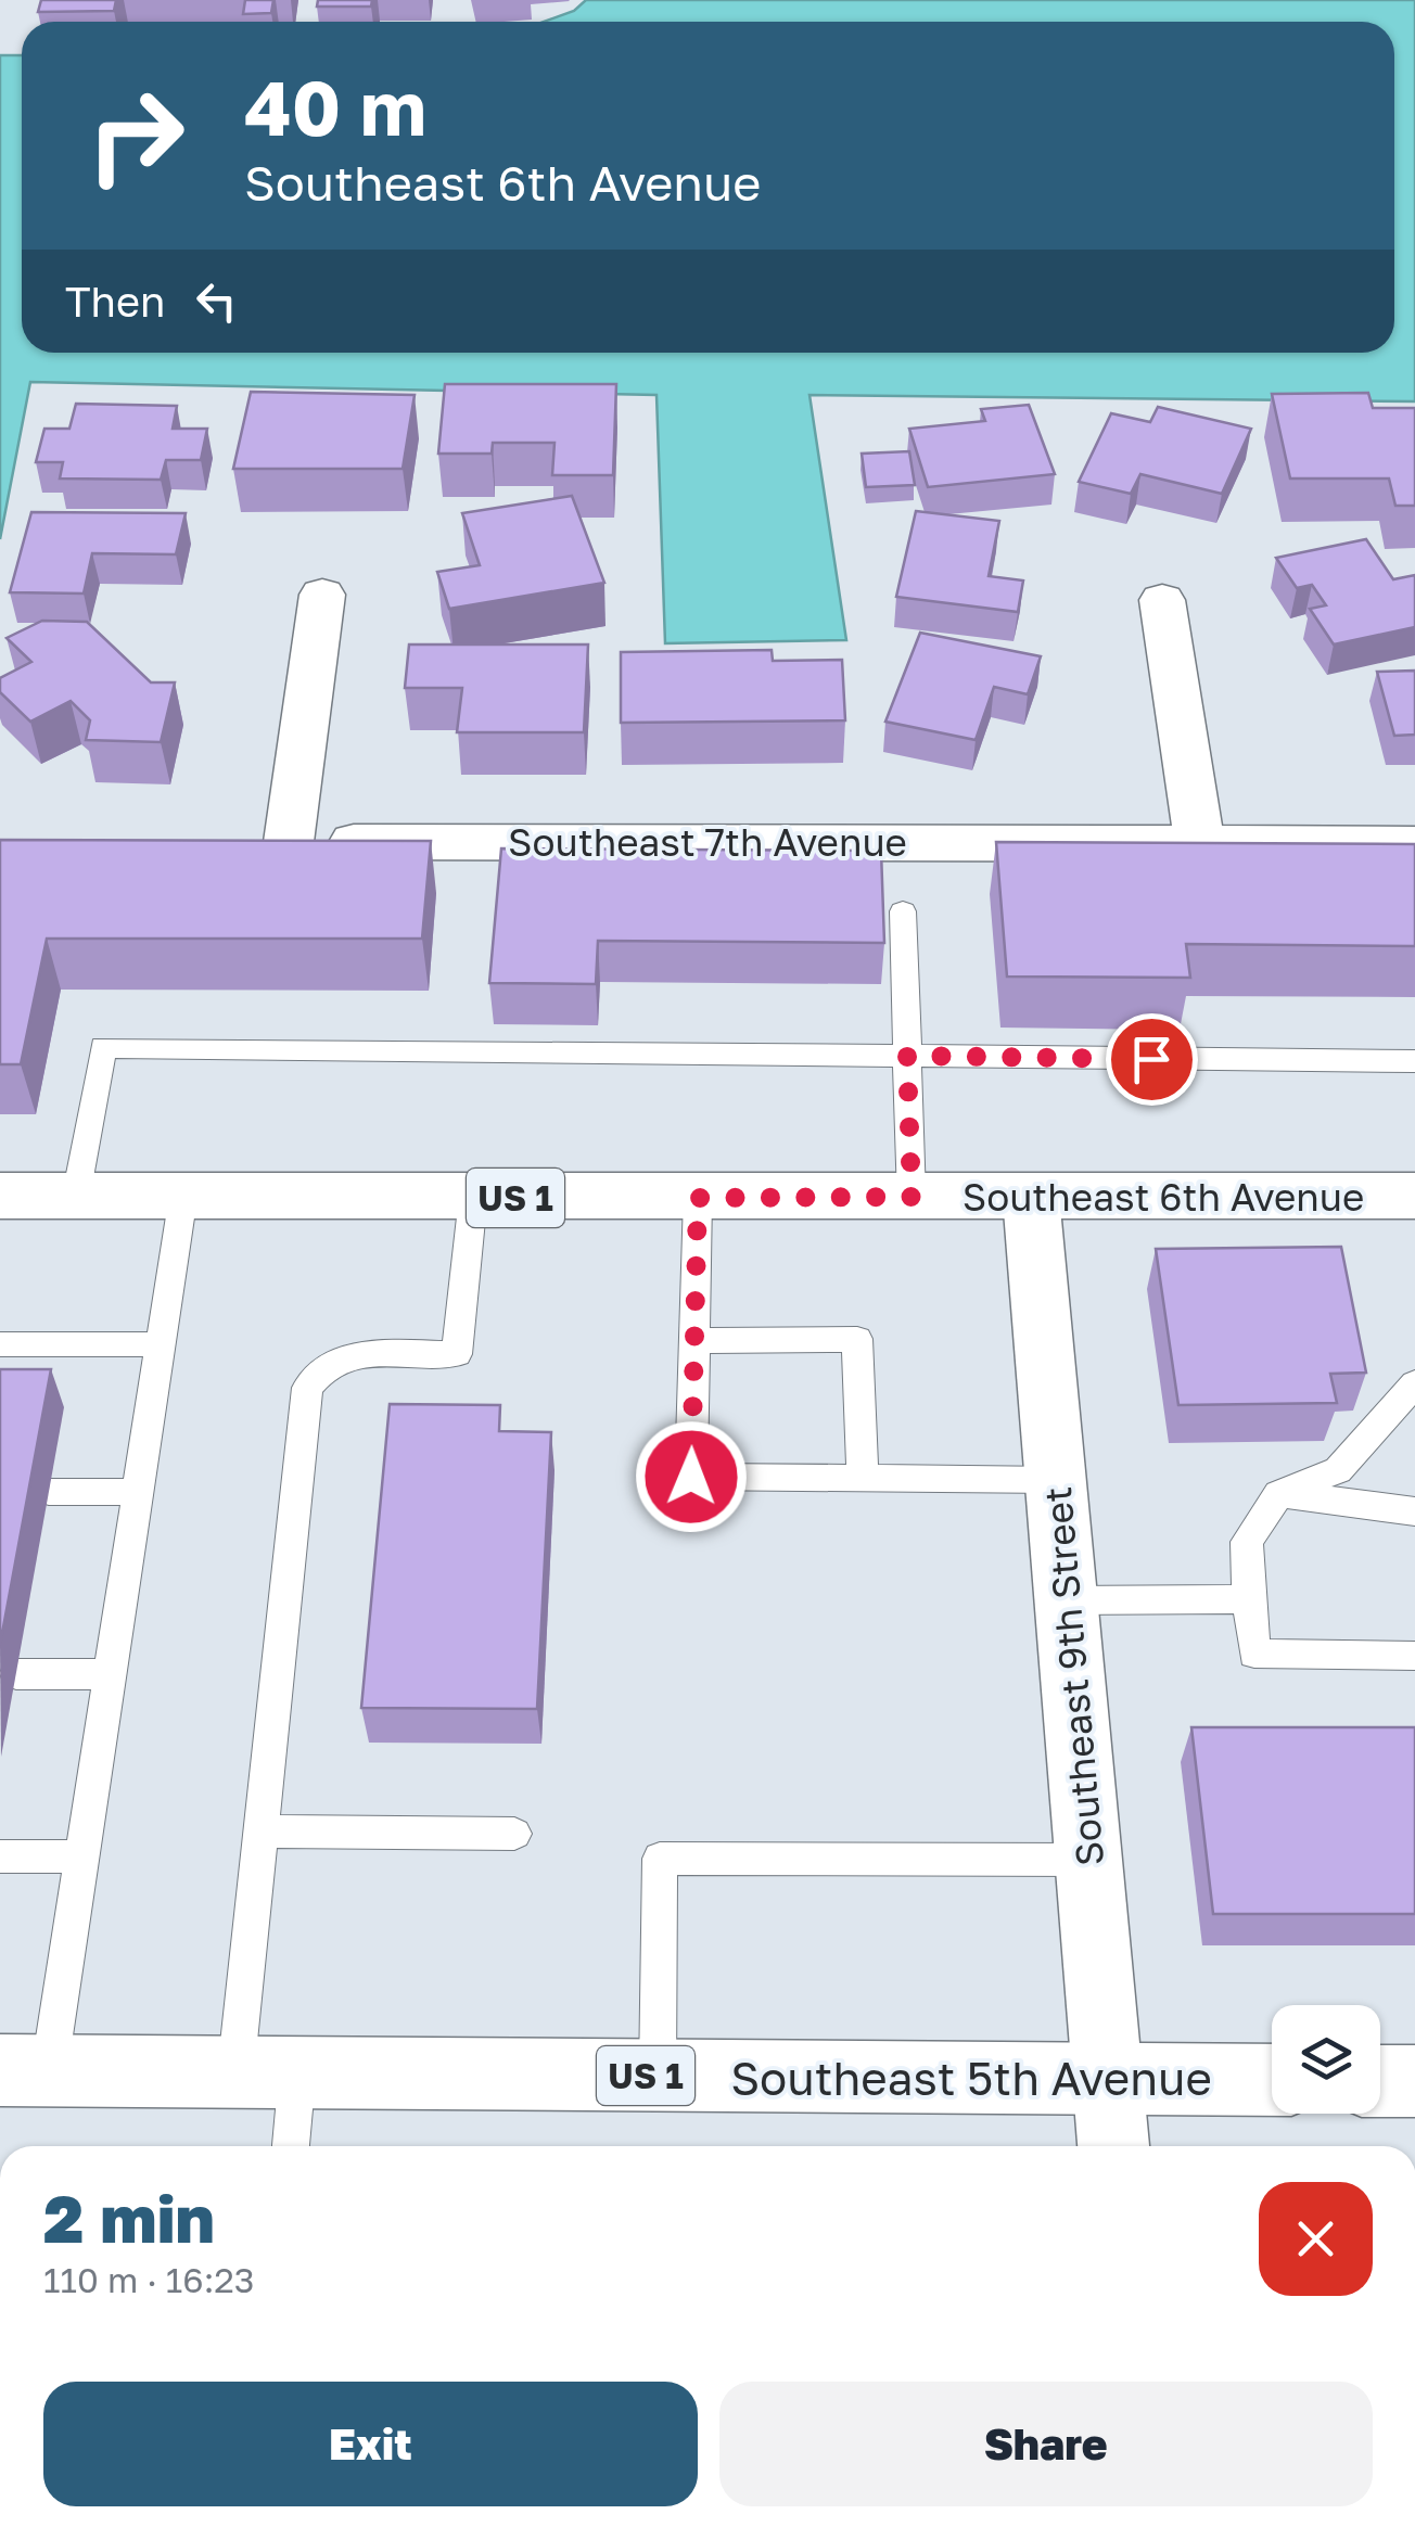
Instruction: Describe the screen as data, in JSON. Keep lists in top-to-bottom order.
{
  "streets": {
    "main road": ["Southeast 6th Avenue", "US 1", "Southeast 5th Avenue"],
    "street": ["Southeast 7th Avenue", "Southeast 9th Street"]
  },
  "crossings": [
    ["Southeast 6th Avenue", "Southeast 9th Street"],
    ["Southeast 9th Street", "Southeast 5th Avenue"]
  ],
  "page": {
    "turn": ["40 m", "Southeast 6th Avenue"],
    "then": "Then",
    "heading": ["2 min", "110 m · 16:23"],
    "buttons": ["Exit", "Share"]
  }
}
